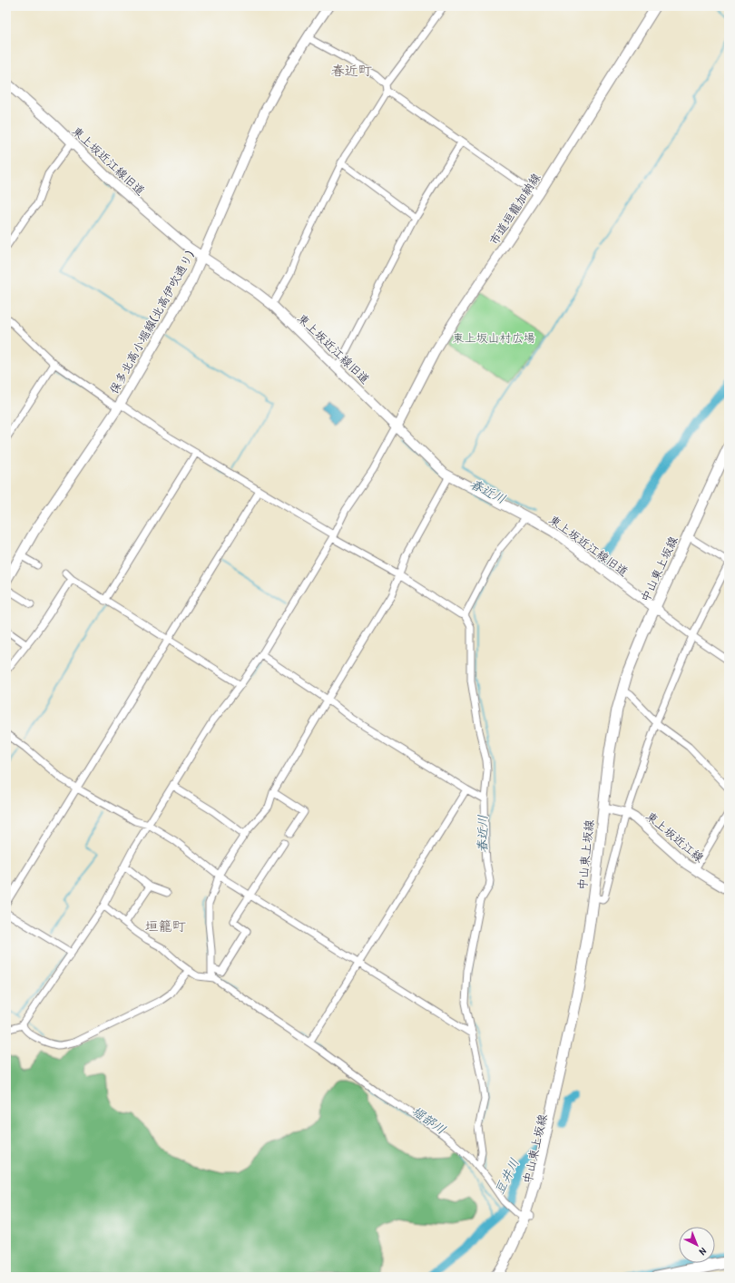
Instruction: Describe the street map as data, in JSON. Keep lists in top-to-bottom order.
{
  "streets": {
    "main road": ["中山東上坂線"],
    "street": [
      "東上坂近江線旧道",
      "市道垣籠加納線",
      "保多北高小堀線(北高伊吹通り)",
      "東上坂近江線"
    ]
  },
  "crossings": [
    ["東上坂近江線旧道", "市道垣籠加納線"],
    ["東上坂近江線旧道", "保多北高小堀線(北高伊吹通り)"],
    ["東上坂近江線旧道", "中山東上坂線"],
    ["中山東上坂線", "東上坂近江線"]
  ],
  "districts": ["春近町", "垣籠町"],
  "water": ["春近川", "堀部川", "豆井川"],
  "parks": ["東上坂山村広場"],
  "north": "bottom right"
}
